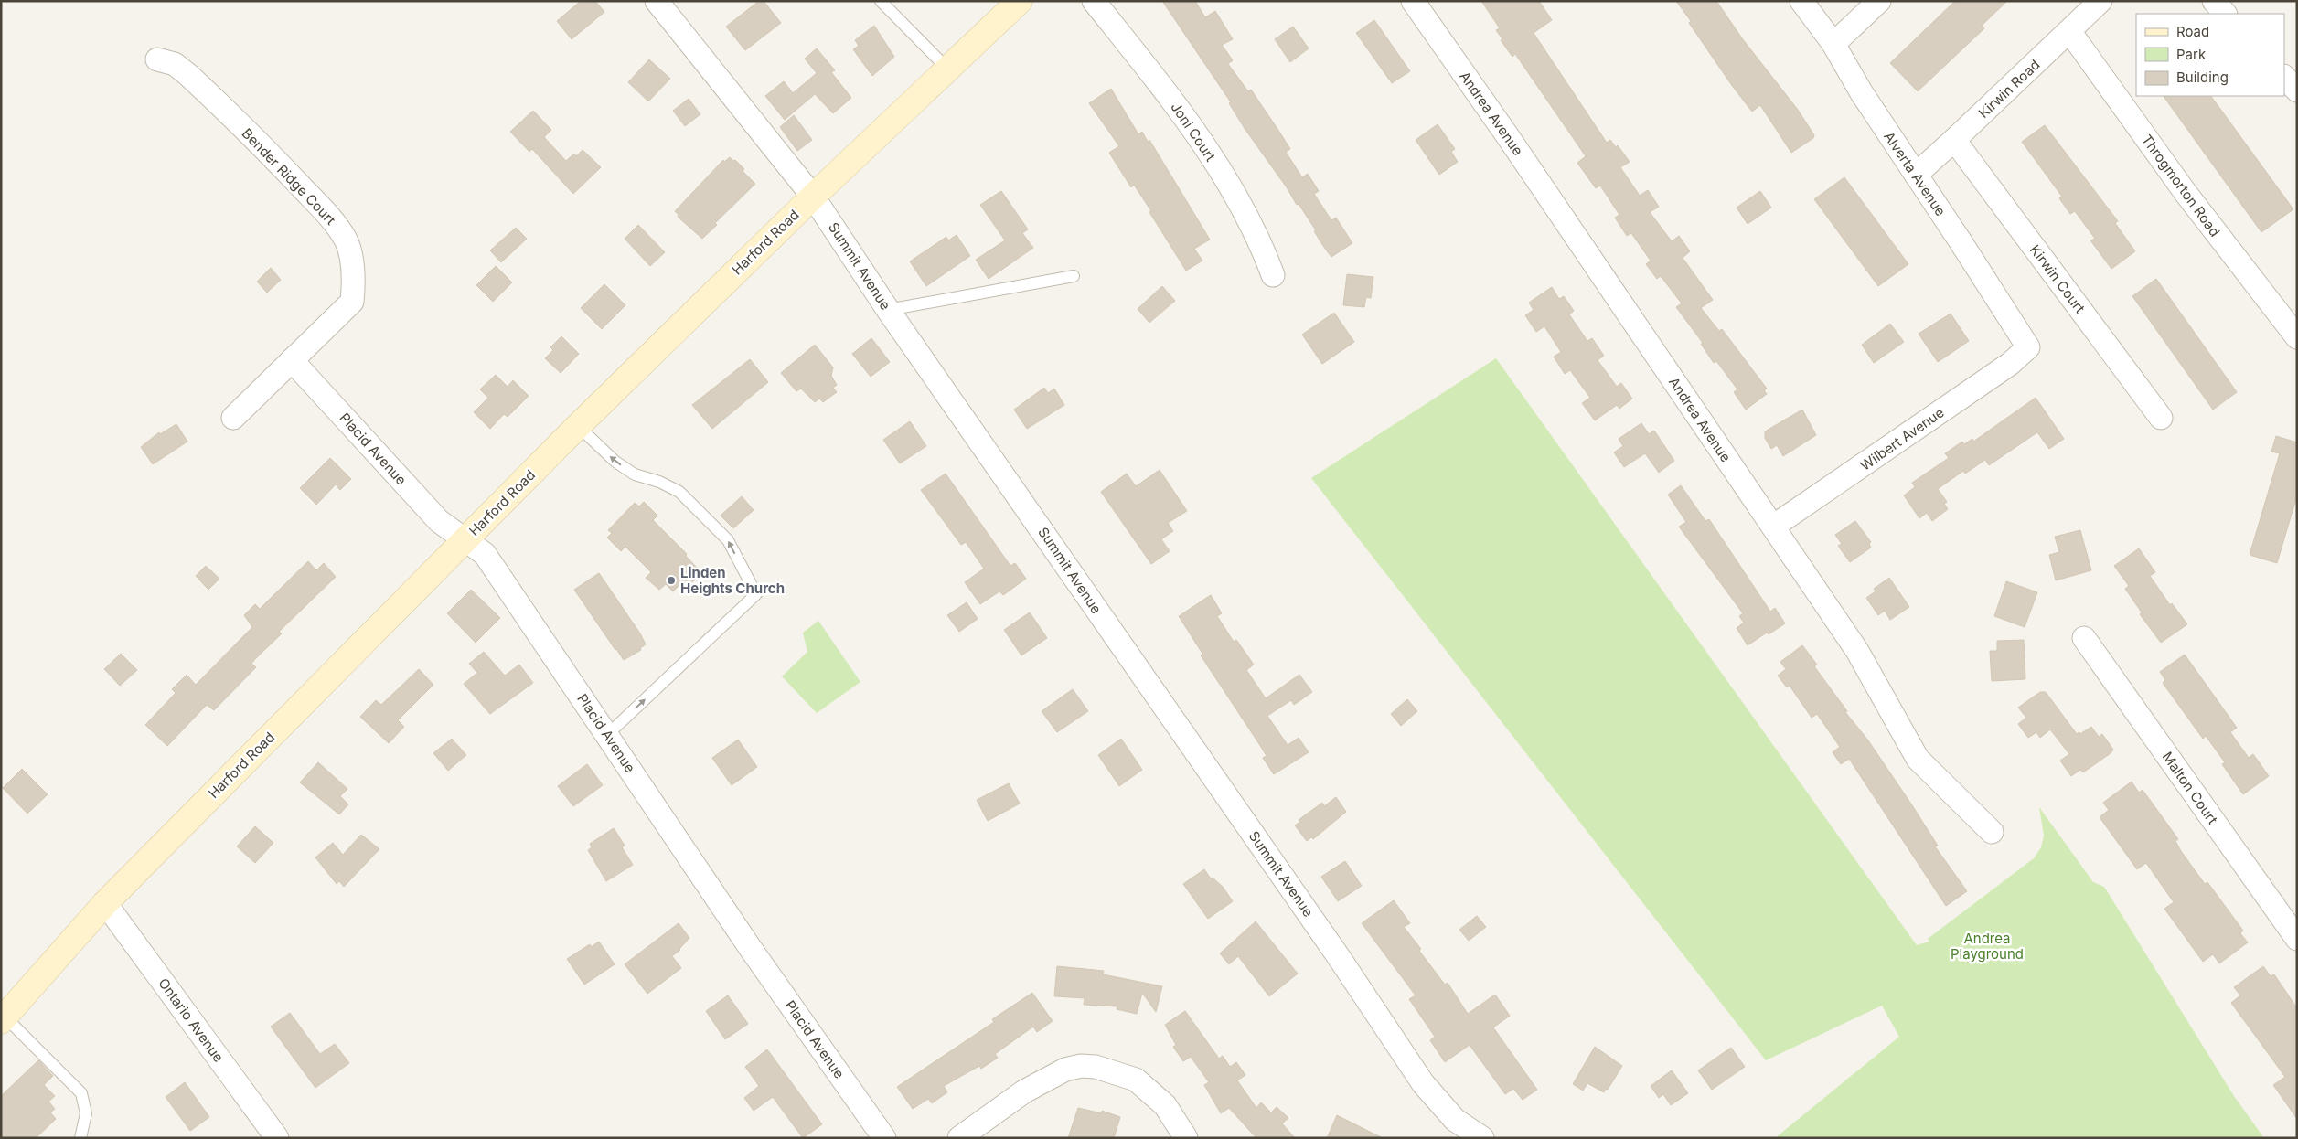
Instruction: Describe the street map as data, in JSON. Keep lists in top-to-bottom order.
{
  "streets": {
    "main road": ["Harford Road"],
    "street": [
      "Kirwin Road",
      "Andrea Avenue",
      "Joni Court",
      "Alverta Avenue",
      "Bender Ridge Court",
      "Throgmorton Road",
      "Summit Avenue",
      "Kirwin Court",
      "Wilbert Avenue",
      "Placid Avenue",
      "Malton Court",
      "Ontario Avenue"
    ]
  },
  "crossings": [
    ["Kirwin Road", "Alverta Avenue"],
    ["Kirwin Road", "Throgmorton Road"],
    ["Kirwin Road", "Kirwin Court"],
    ["Andrea Avenue", "Wilbert Avenue"],
    ["Alverta Avenue", "Wilbert Avenue"],
    ["Bender Ridge Court", "Placid Avenue"],
    ["Harford Road", "Summit Avenue"],
    ["Harford Road", "Placid Avenue"],
    ["Harford Road", "Ontario Avenue"]
  ],
  "parks": ["Andrea Playground"],
  "places": ["Linden Heights Church"],
  "legend": ["Road", "Park", "Building"]
}
